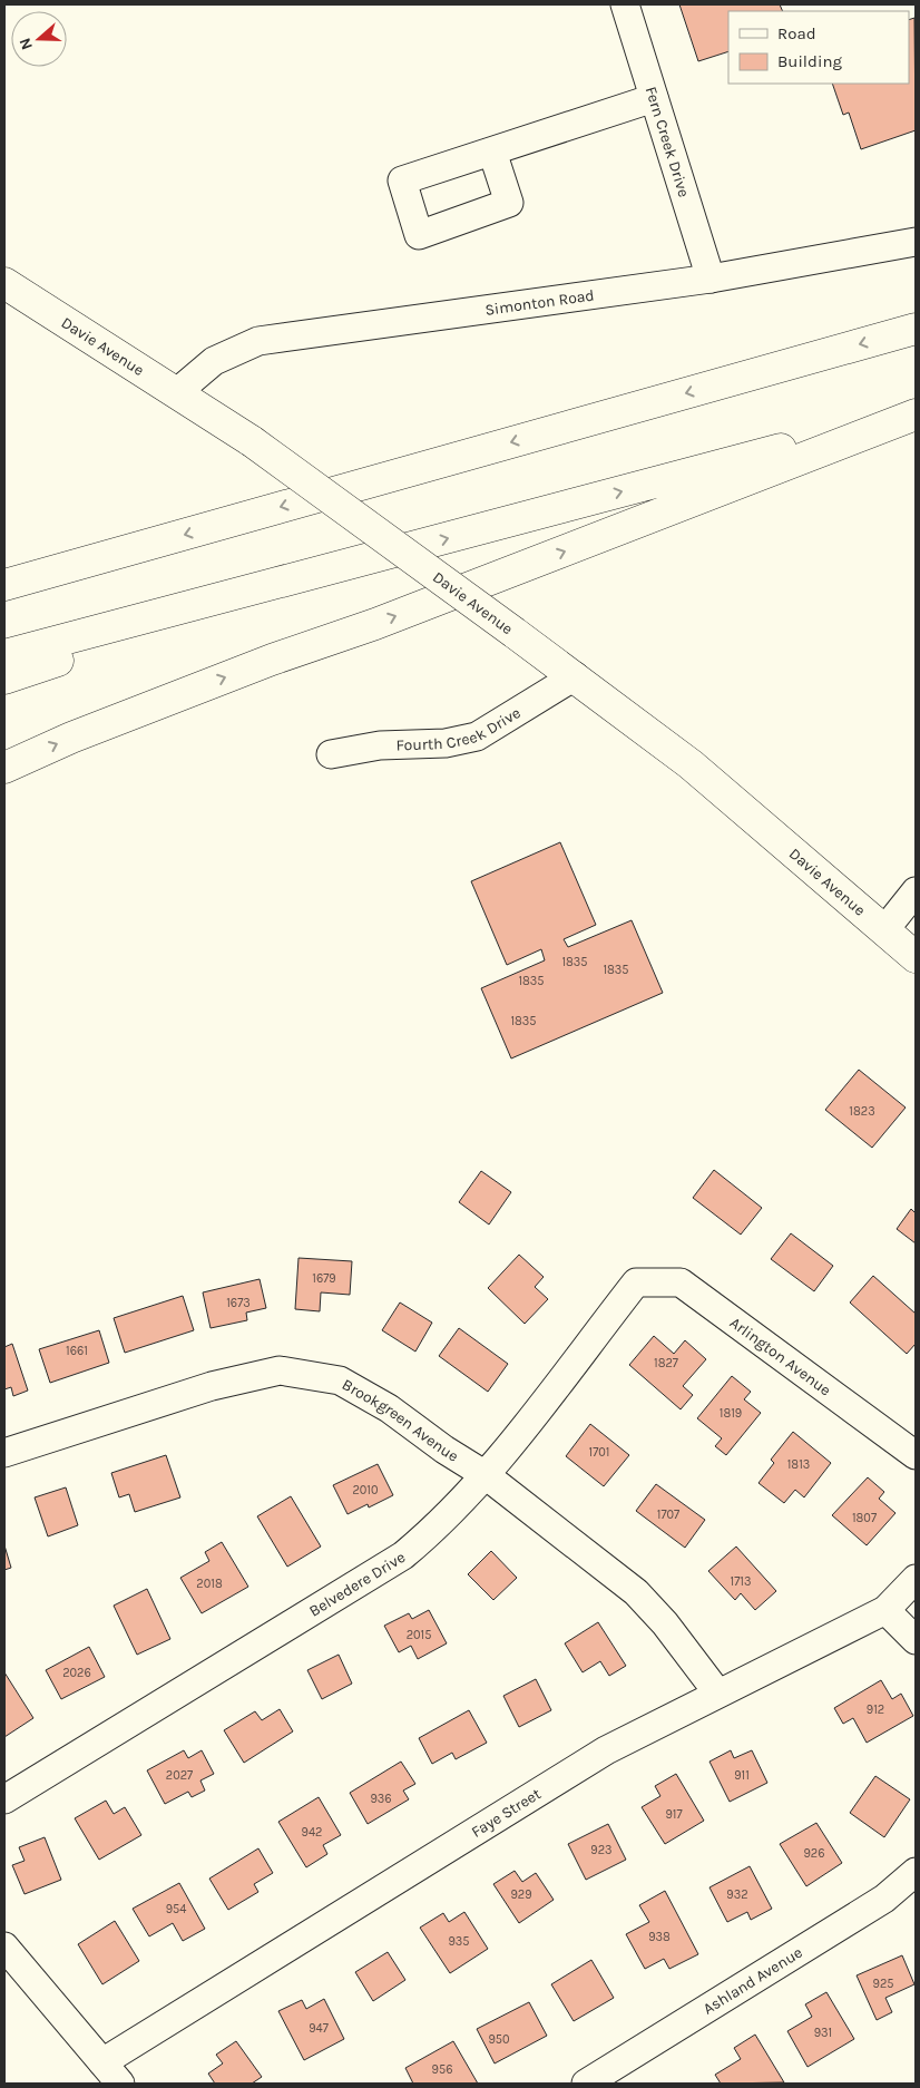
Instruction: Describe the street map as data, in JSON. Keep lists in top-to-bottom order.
{
  "streets": {
    "main road": ["Davie Avenue"],
    "street": [
      "Fern Creek Drive",
      "Simonton Road",
      "Fourth Creek Drive",
      "Arlington Avenue",
      "Brookgreen Avenue",
      "Belvedere Drive",
      "Faye Street",
      "Ashland Avenue"
    ]
  },
  "crossings": [
    ["Fern Creek Drive", "Simonton Road"],
    ["Simonton Road", "Davie Avenue"],
    ["Davie Avenue", "Fourth Creek Drive"],
    ["Arlington Avenue", "Belvedere Drive"],
    ["Brookgreen Avenue", "Belvedere Drive"],
    ["Brookgreen Avenue", "Faye Street"]
  ],
  "house_numbers": [
    "1835",
    "1835",
    "1835",
    "1835",
    "1823",
    "1679",
    "1673",
    "1661",
    "1827",
    "1819",
    "1701",
    "1813",
    "2010",
    "1707",
    "1807",
    "1713",
    "2018",
    "2015",
    "2026",
    "912",
    "2027",
    "911",
    "936",
    "917",
    "942",
    "923",
    "926",
    "929",
    "932",
    "954",
    "938",
    "935",
    "925",
    "947",
    "931",
    "950",
    "956"
  ],
  "legend": ["Road", "Building"],
  "north": "left"
}
